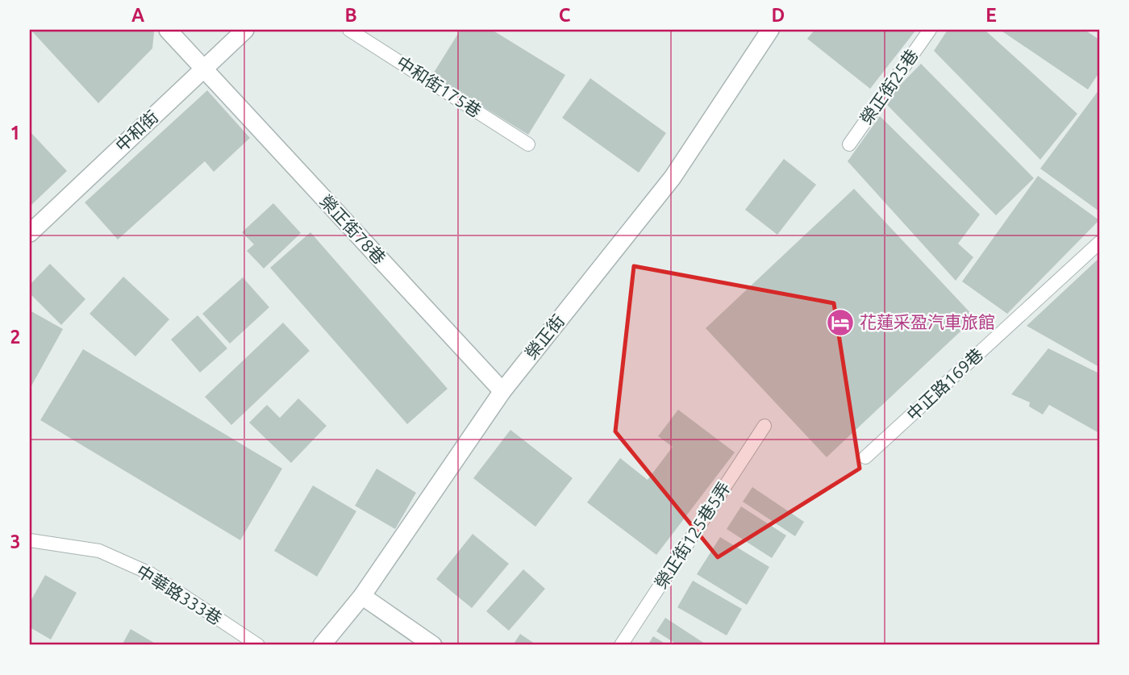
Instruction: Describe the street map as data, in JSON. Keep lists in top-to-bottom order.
{
  "streets": {
    "street": ["中和街", "榮正街78巷", "榮正街"],
    "lane": [
      "中和街175巷",
      "榮正街25巷",
      "中正路169巷",
      "榮正街125巷5弄",
      "中華路333巷"
    ]
  },
  "crossings": [
    ["中和街", "榮正街78巷"],
    ["榮正街78巷", "榮正街"]
  ],
  "places": {
    "hotel": ["花蓮采盈汽車旅館"]
  },
  "grid": {
    "columns": [
      "A",
      "B",
      "C",
      "D",
      "E"
    ],
    "rows": ["1", "2", "3"]
  }
}
